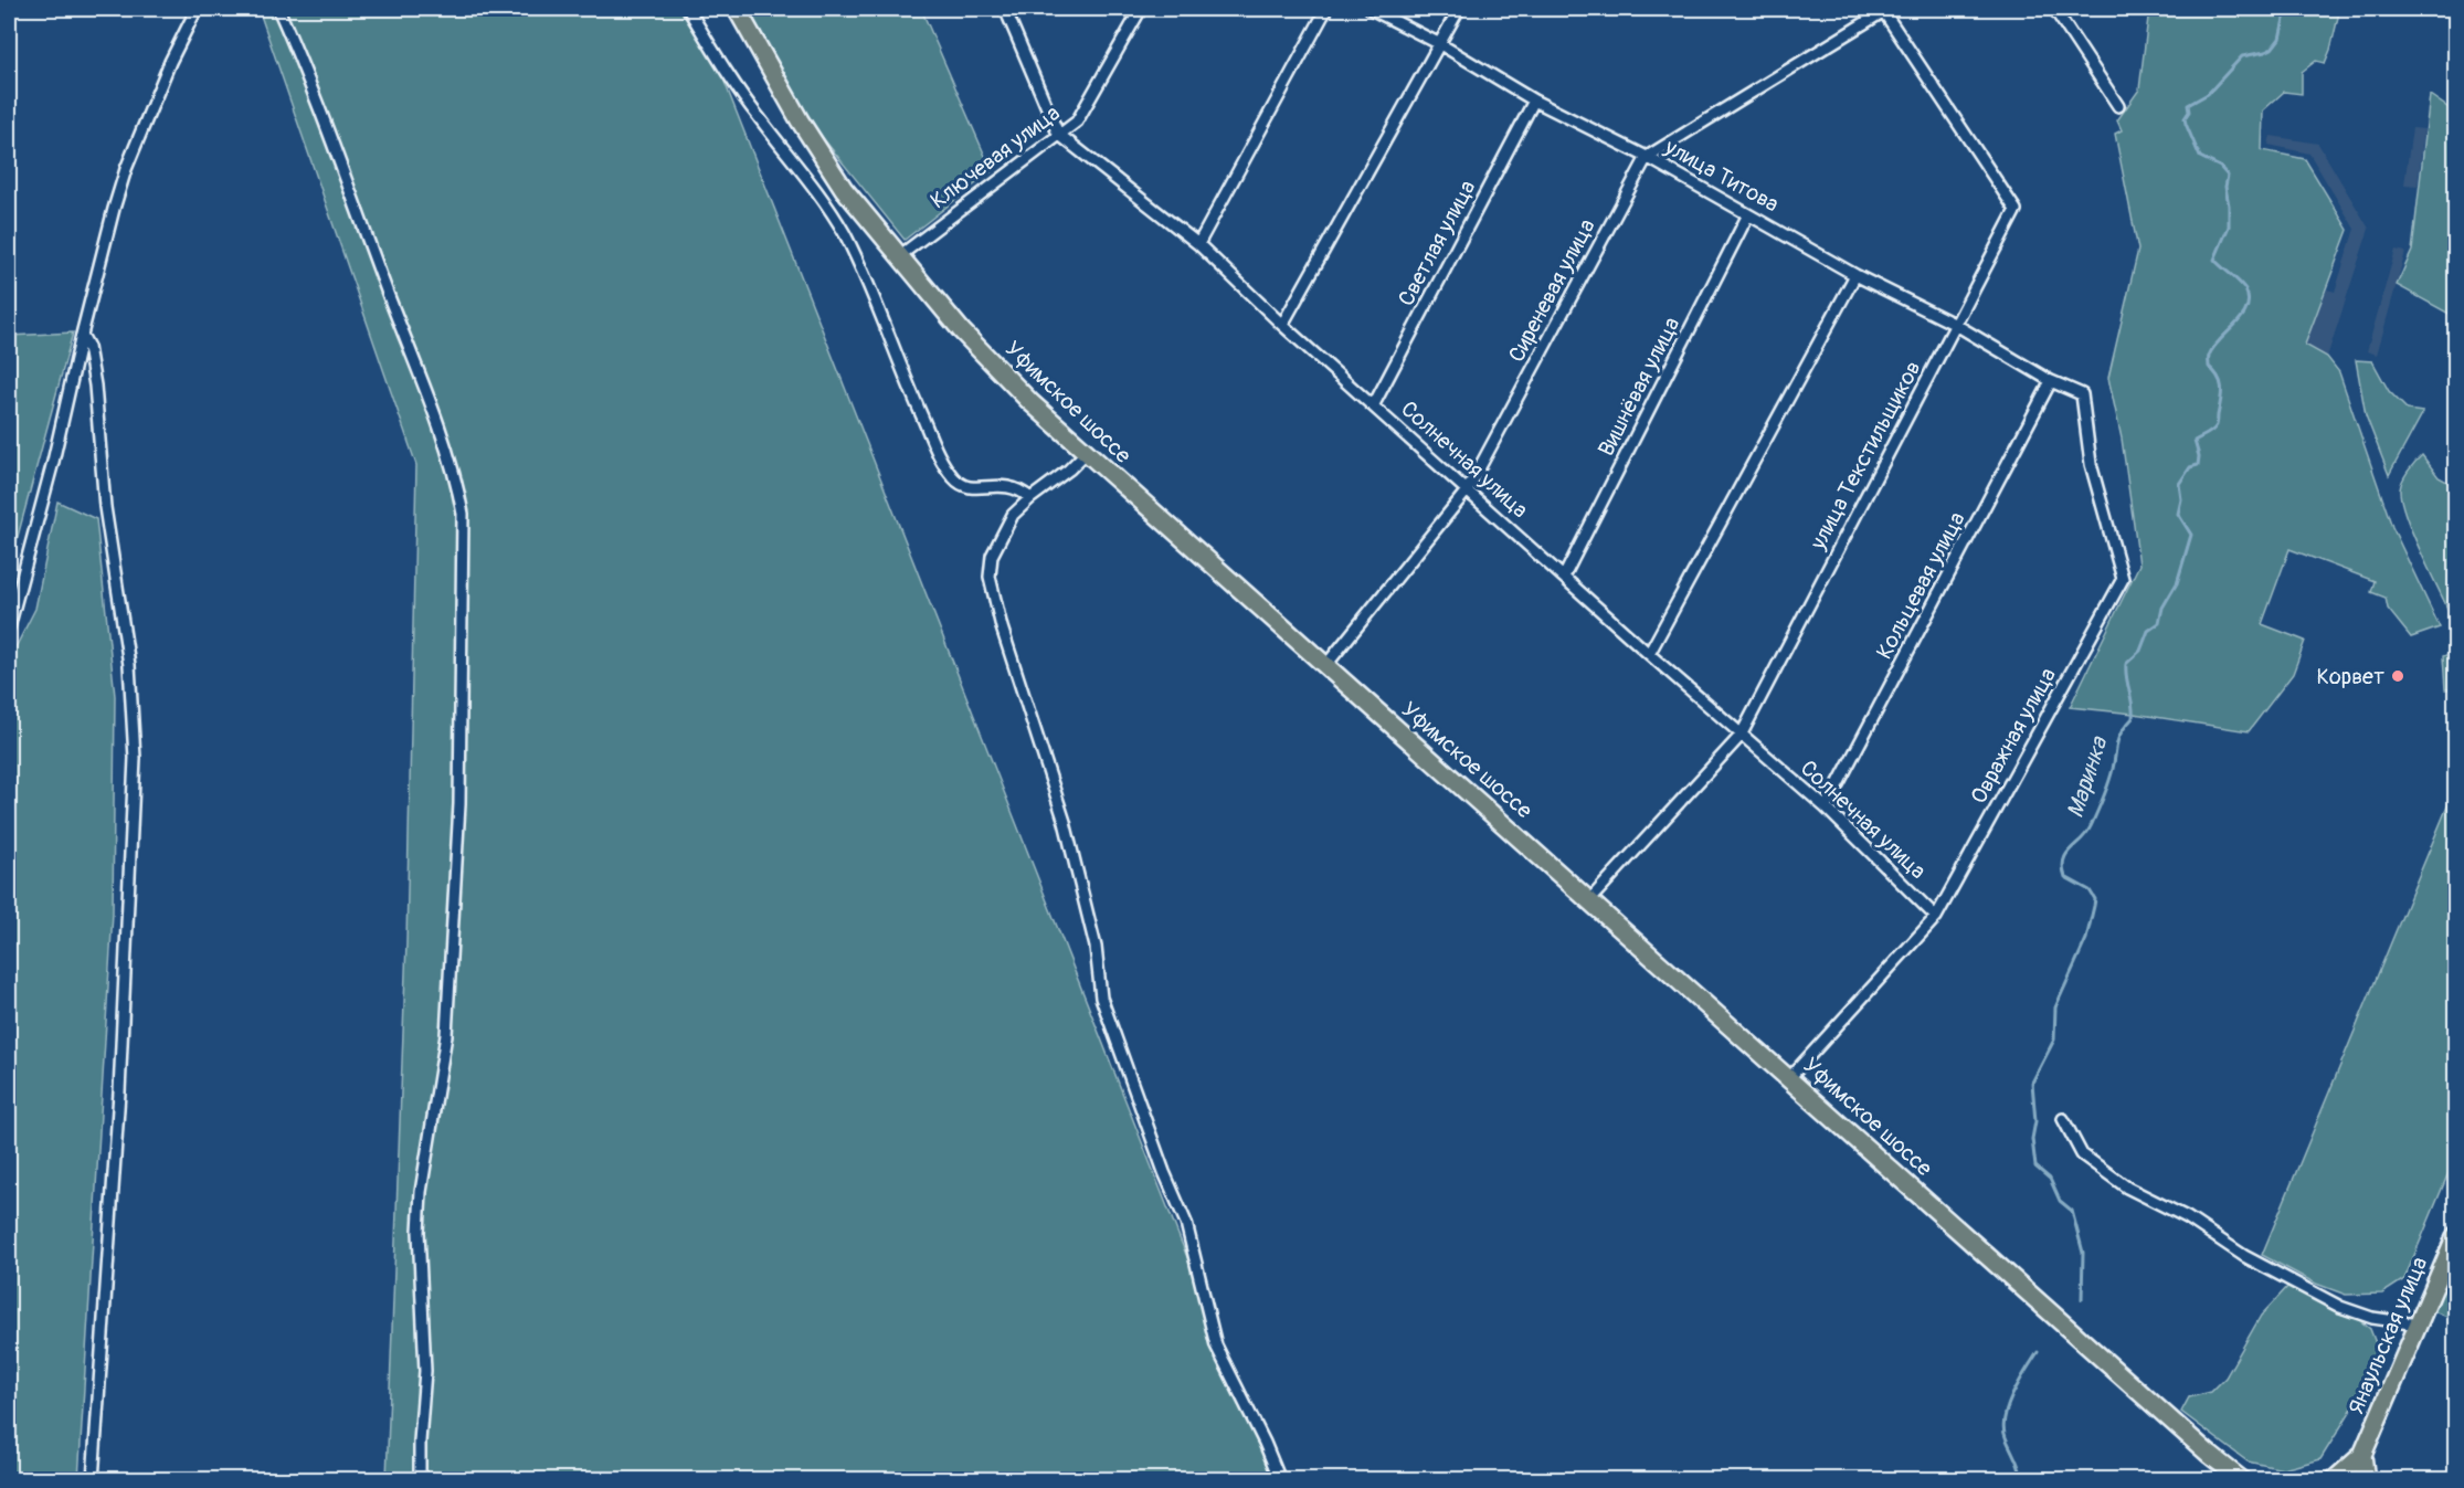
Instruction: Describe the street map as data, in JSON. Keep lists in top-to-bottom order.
{
  "streets": {
    "main road": ["Уфимское шоссе", "Янаульская улица"],
    "street": [
      "Ключевая улица",
      "улица Титова",
      "Светлая улица",
      "Сиреневая улица",
      "Вишнёвая улица",
      "улица Текстильщиков",
      "Солнечная улица",
      "Кольцевая улица",
      "Овражная улица"
    ]
  },
  "crossings": [
    ["Ключевая улица", "Уфимское шоссе"],
    ["Ключевая улица", "Солнечная улица"],
    ["улица Титова", "Светлая улица"],
    ["улица Титова", "Сиреневая улица"],
    ["улица Титова", "Вишнёвая улица"],
    ["улица Титова", "улица Текстильщиков"],
    ["улица Титова", "Кольцевая улица"],
    ["улица Титова", "Овражная улица"],
    ["Светлая улица", "Солнечная улица"],
    ["Сиреневая улица", "Уфимское шоссе"],
    ["Сиреневая улица", "Солнечная улица"],
    ["Вишнёвая улица", "Солнечная улица"],
    ["Уфимское шоссе", "улица Текстильщиков"],
    ["Уфимское шоссе", "Овражная улица"],
    ["улица Текстильщиков", "Солнечная улица"],
    ["Солнечная улица", "Кольцевая улица"],
    ["Солнечная улица", "Овражная улица"],
    ["Кольцевая улица", "Овражная улица"]
  ],
  "water": ["Маринка"],
  "places": ["Корвет"]
}
